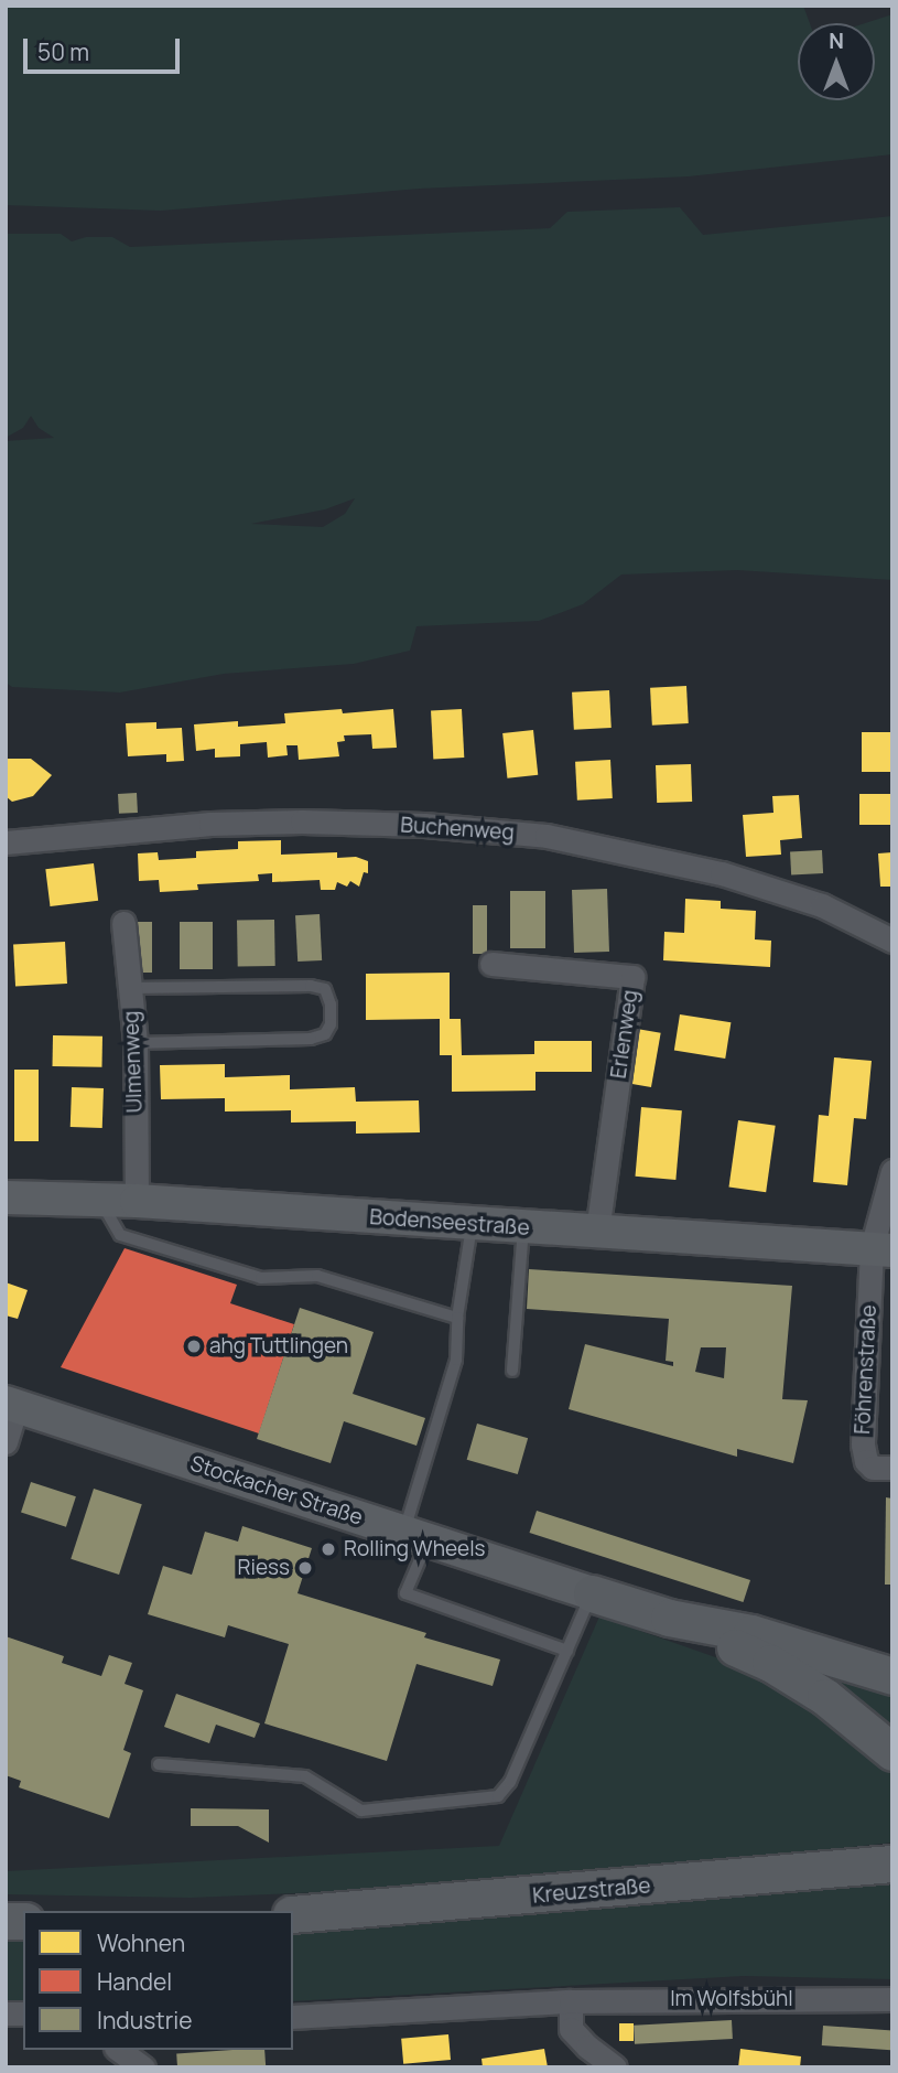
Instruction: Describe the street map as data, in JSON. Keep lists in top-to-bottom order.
{
  "streets": {
    "main road": ["Kreuzstraße"],
    "street": [
      "Buchenweg",
      "Erlenweg",
      "Ulmenweg",
      "Bodenseestraße",
      "Föhrenstraße",
      "Stockacher Straße",
      "Im Wolfsbühl"
    ]
  },
  "crossings": [
    ["Erlenweg", "Bodenseestraße"],
    ["Ulmenweg", "Bodenseestraße"],
    ["Bodenseestraße", "Föhrenstraße"]
  ],
  "places": ["ahg Tuttlingen", "Rolling Wheels", "Riess"],
  "legend": ["Wohnen", "Handel", "Industrie"],
  "scale_bar": "50 m",
  "north": "top"
}
